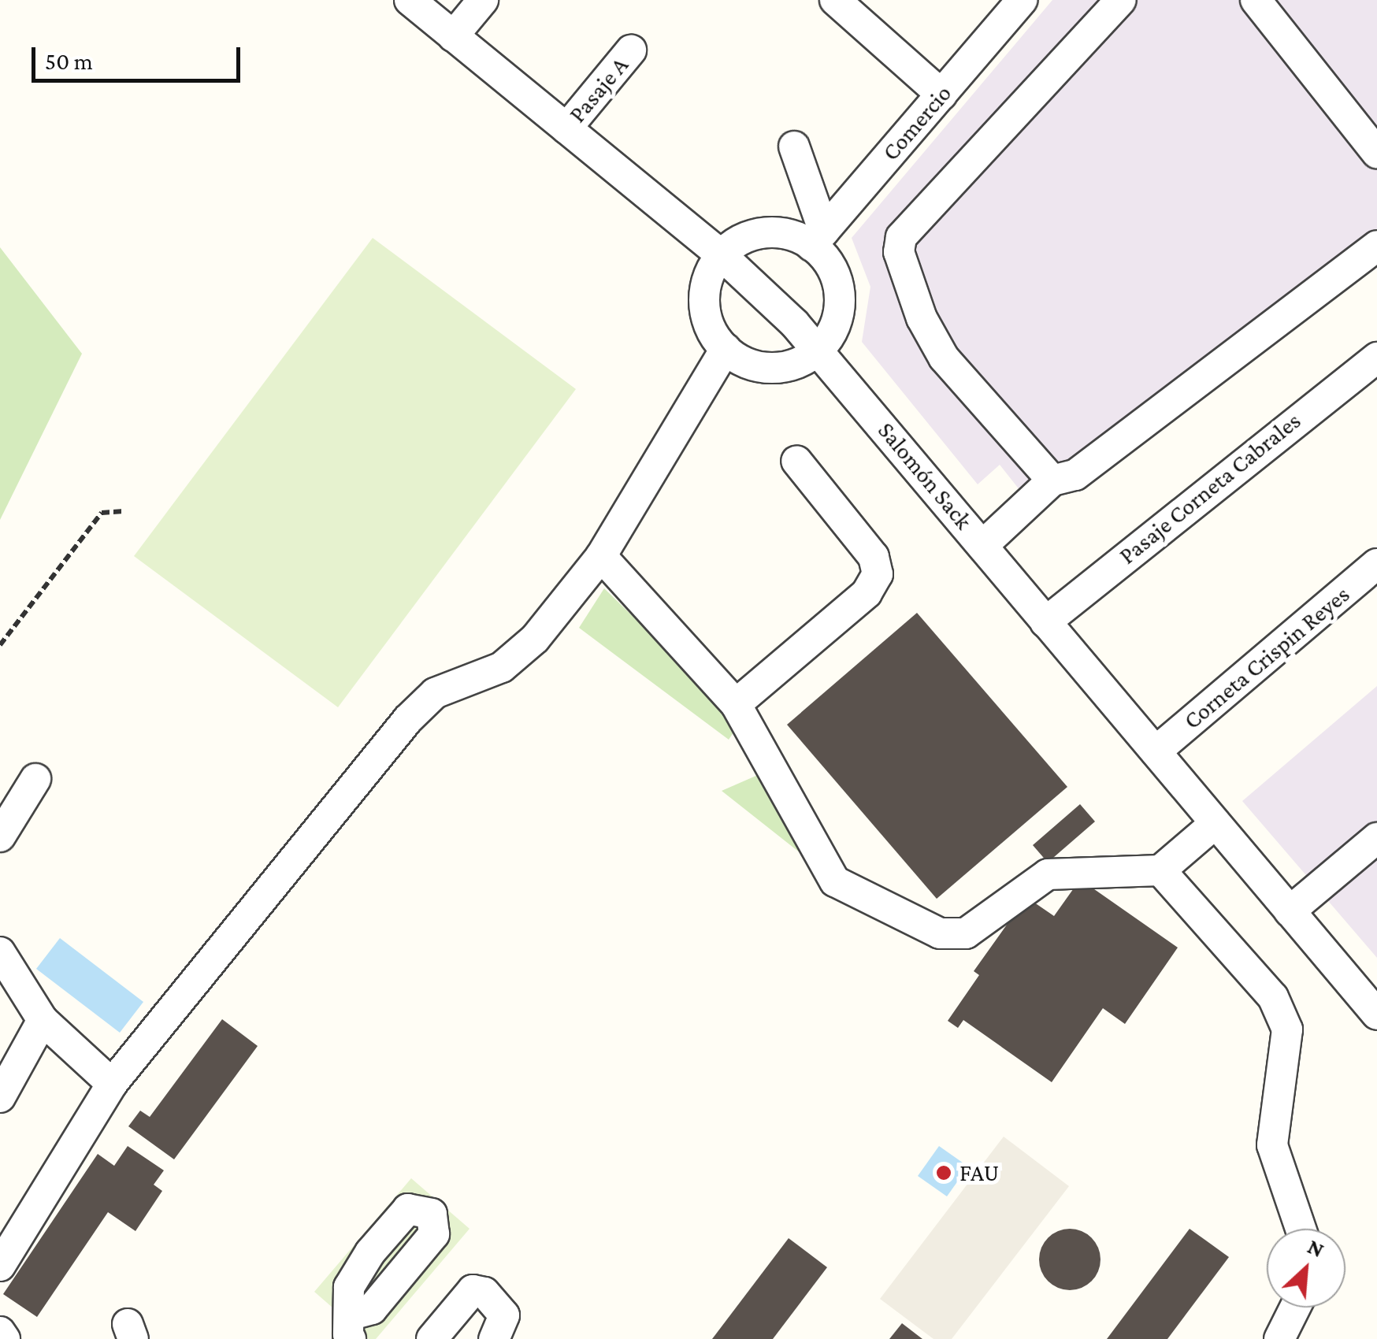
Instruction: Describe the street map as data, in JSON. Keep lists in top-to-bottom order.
{
  "streets": {
    "street": [
      "Pasaje A",
      "Comercio",
      "Salomón Sack",
      "Pasaje Corneta Cabrales",
      "Corneta Crispin Reyes"
    ]
  },
  "crossings": [
    ["Pasaje A", "Salomón Sack"],
    ["Salomón Sack", "Pasaje Corneta Cabrales"],
    ["Salomón Sack", "Corneta Crispin Reyes"]
  ],
  "places": ["FAU"],
  "scale_bar": "50 m",
  "north": "top right"
}
